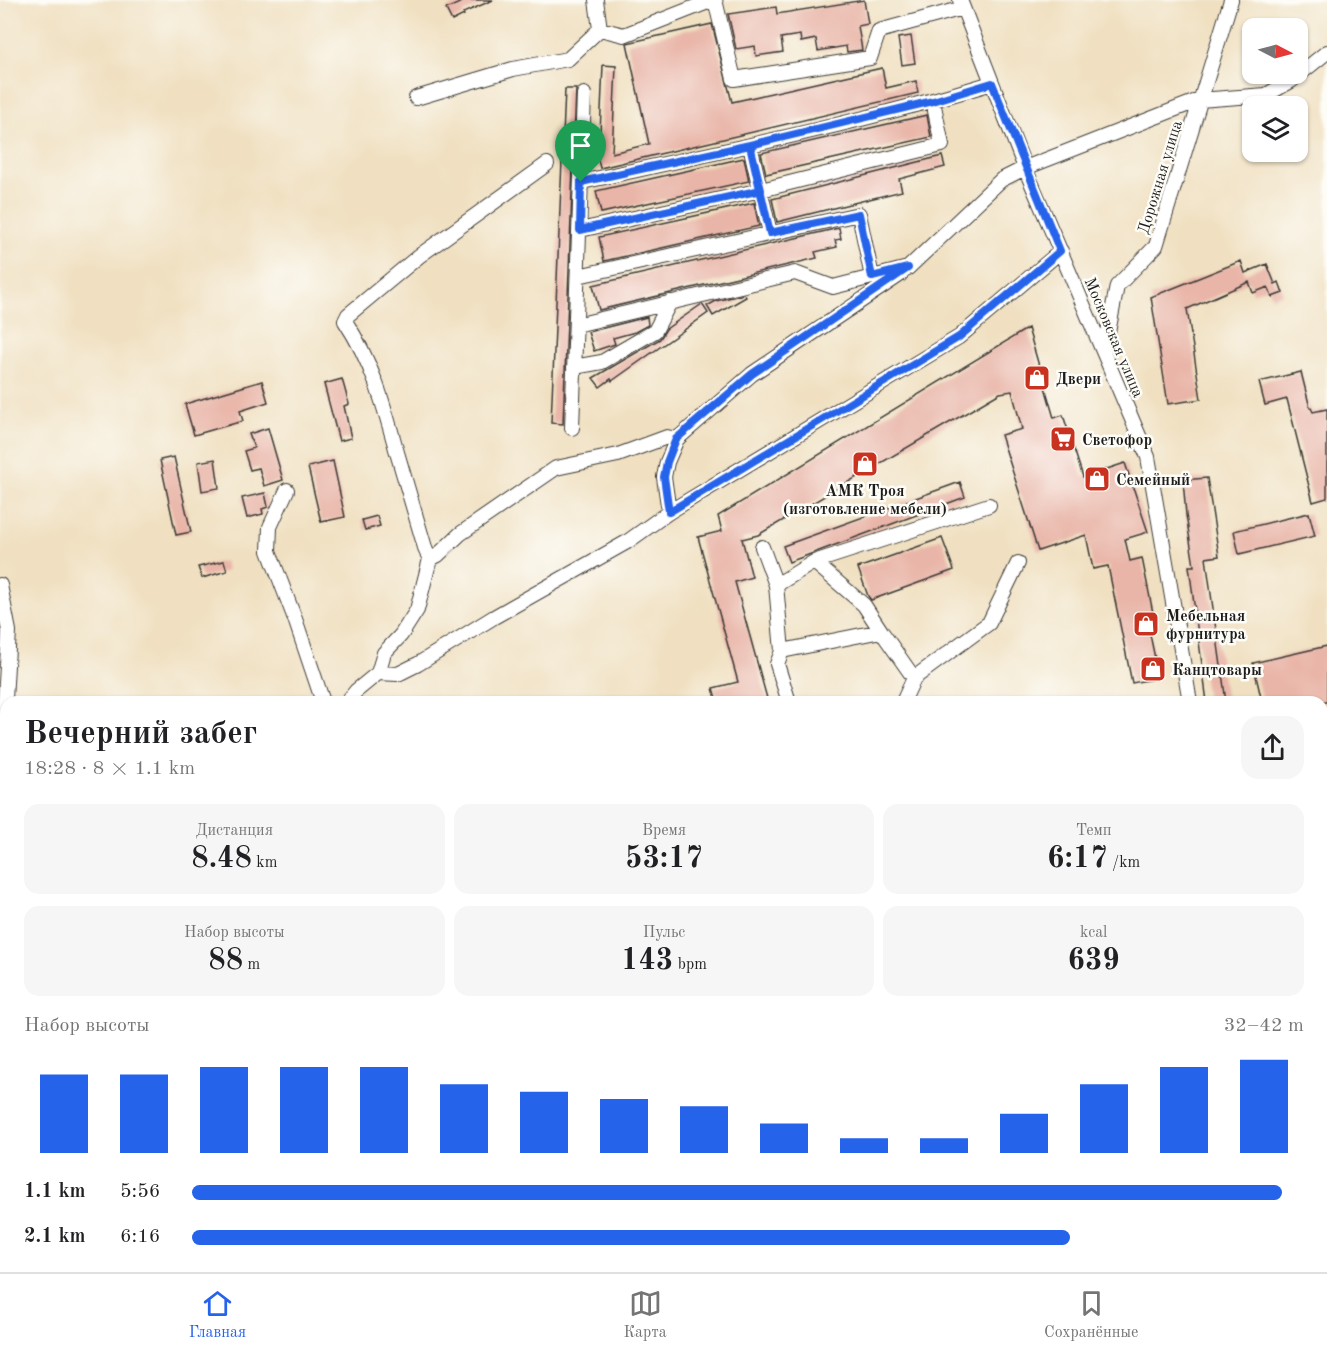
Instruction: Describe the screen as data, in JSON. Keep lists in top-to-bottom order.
{
  "streets": {
    "street": ["Дорожная улица", "Московская улица"]
  },
  "crossings": [
    ["Дорожная улица", "Московская улица"]
  ],
  "places": {
    "shop": [
      "Двери",
      "АМК Троя (изготовление мебели)",
      "Семейный",
      "Мебельная фурнитура",
      "Канцтовары"
    ],
    "supermarket": ["Светофор"]
  },
  "north": "right",
  "page": {
    "heading": ["Вечерний забег", "18:28 · 8 × 1.1 km"],
    "stats": [
      ["Дистанция", "8.48 km"],
      ["Время", "53:17"],
      ["Темп", "6:17 /km"],
      ["Набор высоты", "88 m"],
      ["Пульс", "143 bpm"],
      ["kcal", "639"]
    ],
    "chart": ["Набор высоты", "32–42 m"],
    "list": [
      {
        "name": "1.1 km",
        "note": "5:56"
      },
      {
        "name": "2.1 km",
        "note": "6:16"
      }
    ],
    "tabs": ["Главная", "Карта", "Сохранённые"]
  }
}
